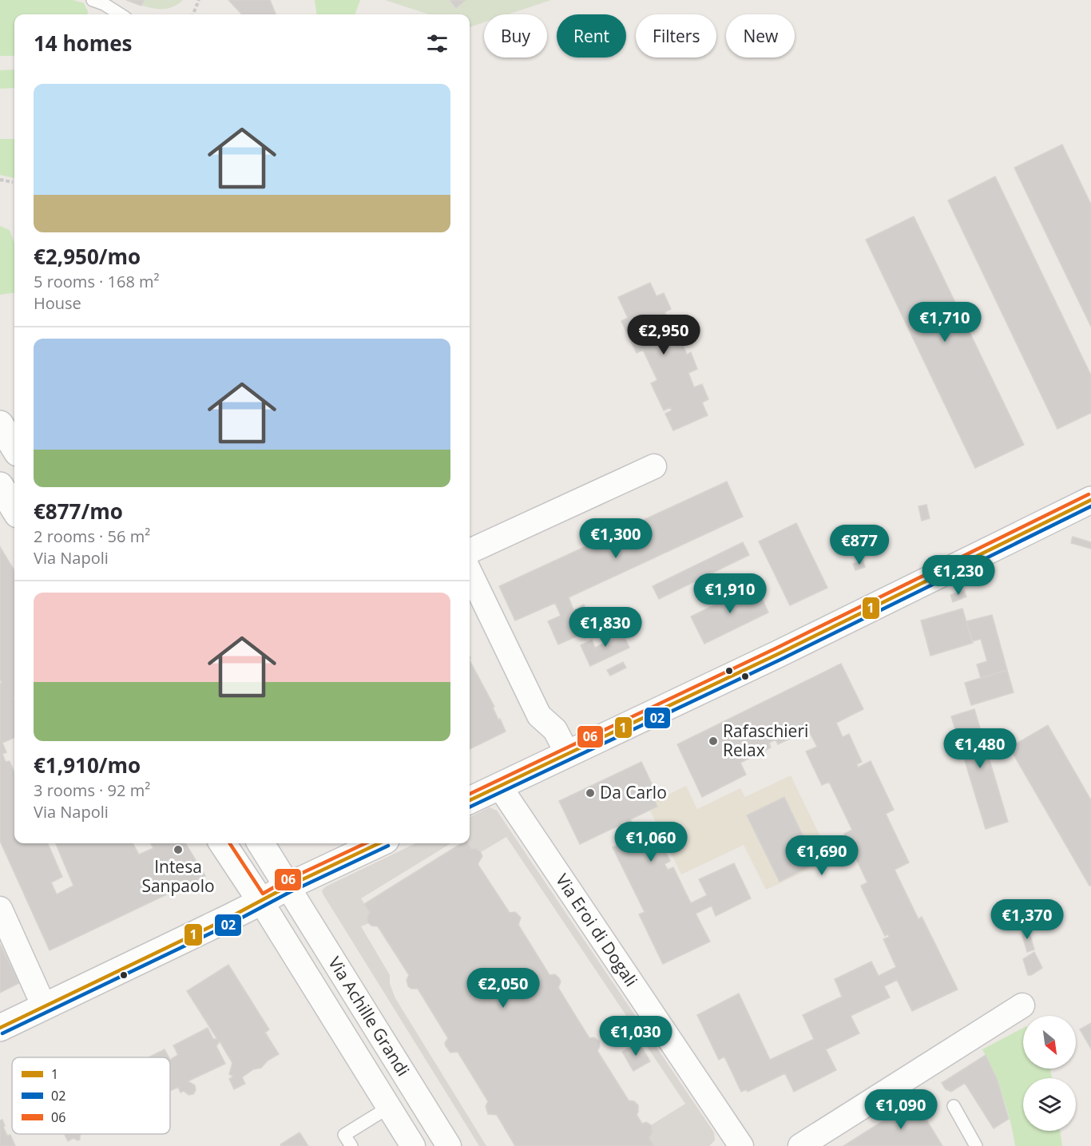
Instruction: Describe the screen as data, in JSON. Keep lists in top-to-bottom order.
{
  "streets": {
    "street": ["Via Eroi di Dogali", "Via Achille Grandi"]
  },
  "places": ["Rafaschieri Relax", "Da Carlo", "Intesa Sanpaolo"],
  "lines": ["transit line 06", "transit line 1", "transit line 02"],
  "legend": ["1", "02", "06"],
  "north": "bottom right",
  "page": {
    "chip": [
      "Buy",
      "Rent",
      "Filters",
      "New"
    ],
    "heading": "14 homes",
    "list": [
      {
        "name": "€2,950/mo",
        "note": "5 rooms · 168 m² · House"
      },
      {
        "name": "€877/mo",
        "note": "2 rooms · 56 m² · Via Napoli"
      },
      {
        "name": "€1,910/mo",
        "note": "3 rooms · 92 m² · Via Napoli"
      }
    ],
    "price": [
      "€1,710",
      "€2,950",
      "€1,300",
      "€877",
      "€1,230",
      "€1,910",
      "€1,830",
      "€1,480",
      "€1,060",
      "€1,690",
      "€1,370",
      "€2,050",
      "€1,030",
      "€1,090"
    ]
  }
}
